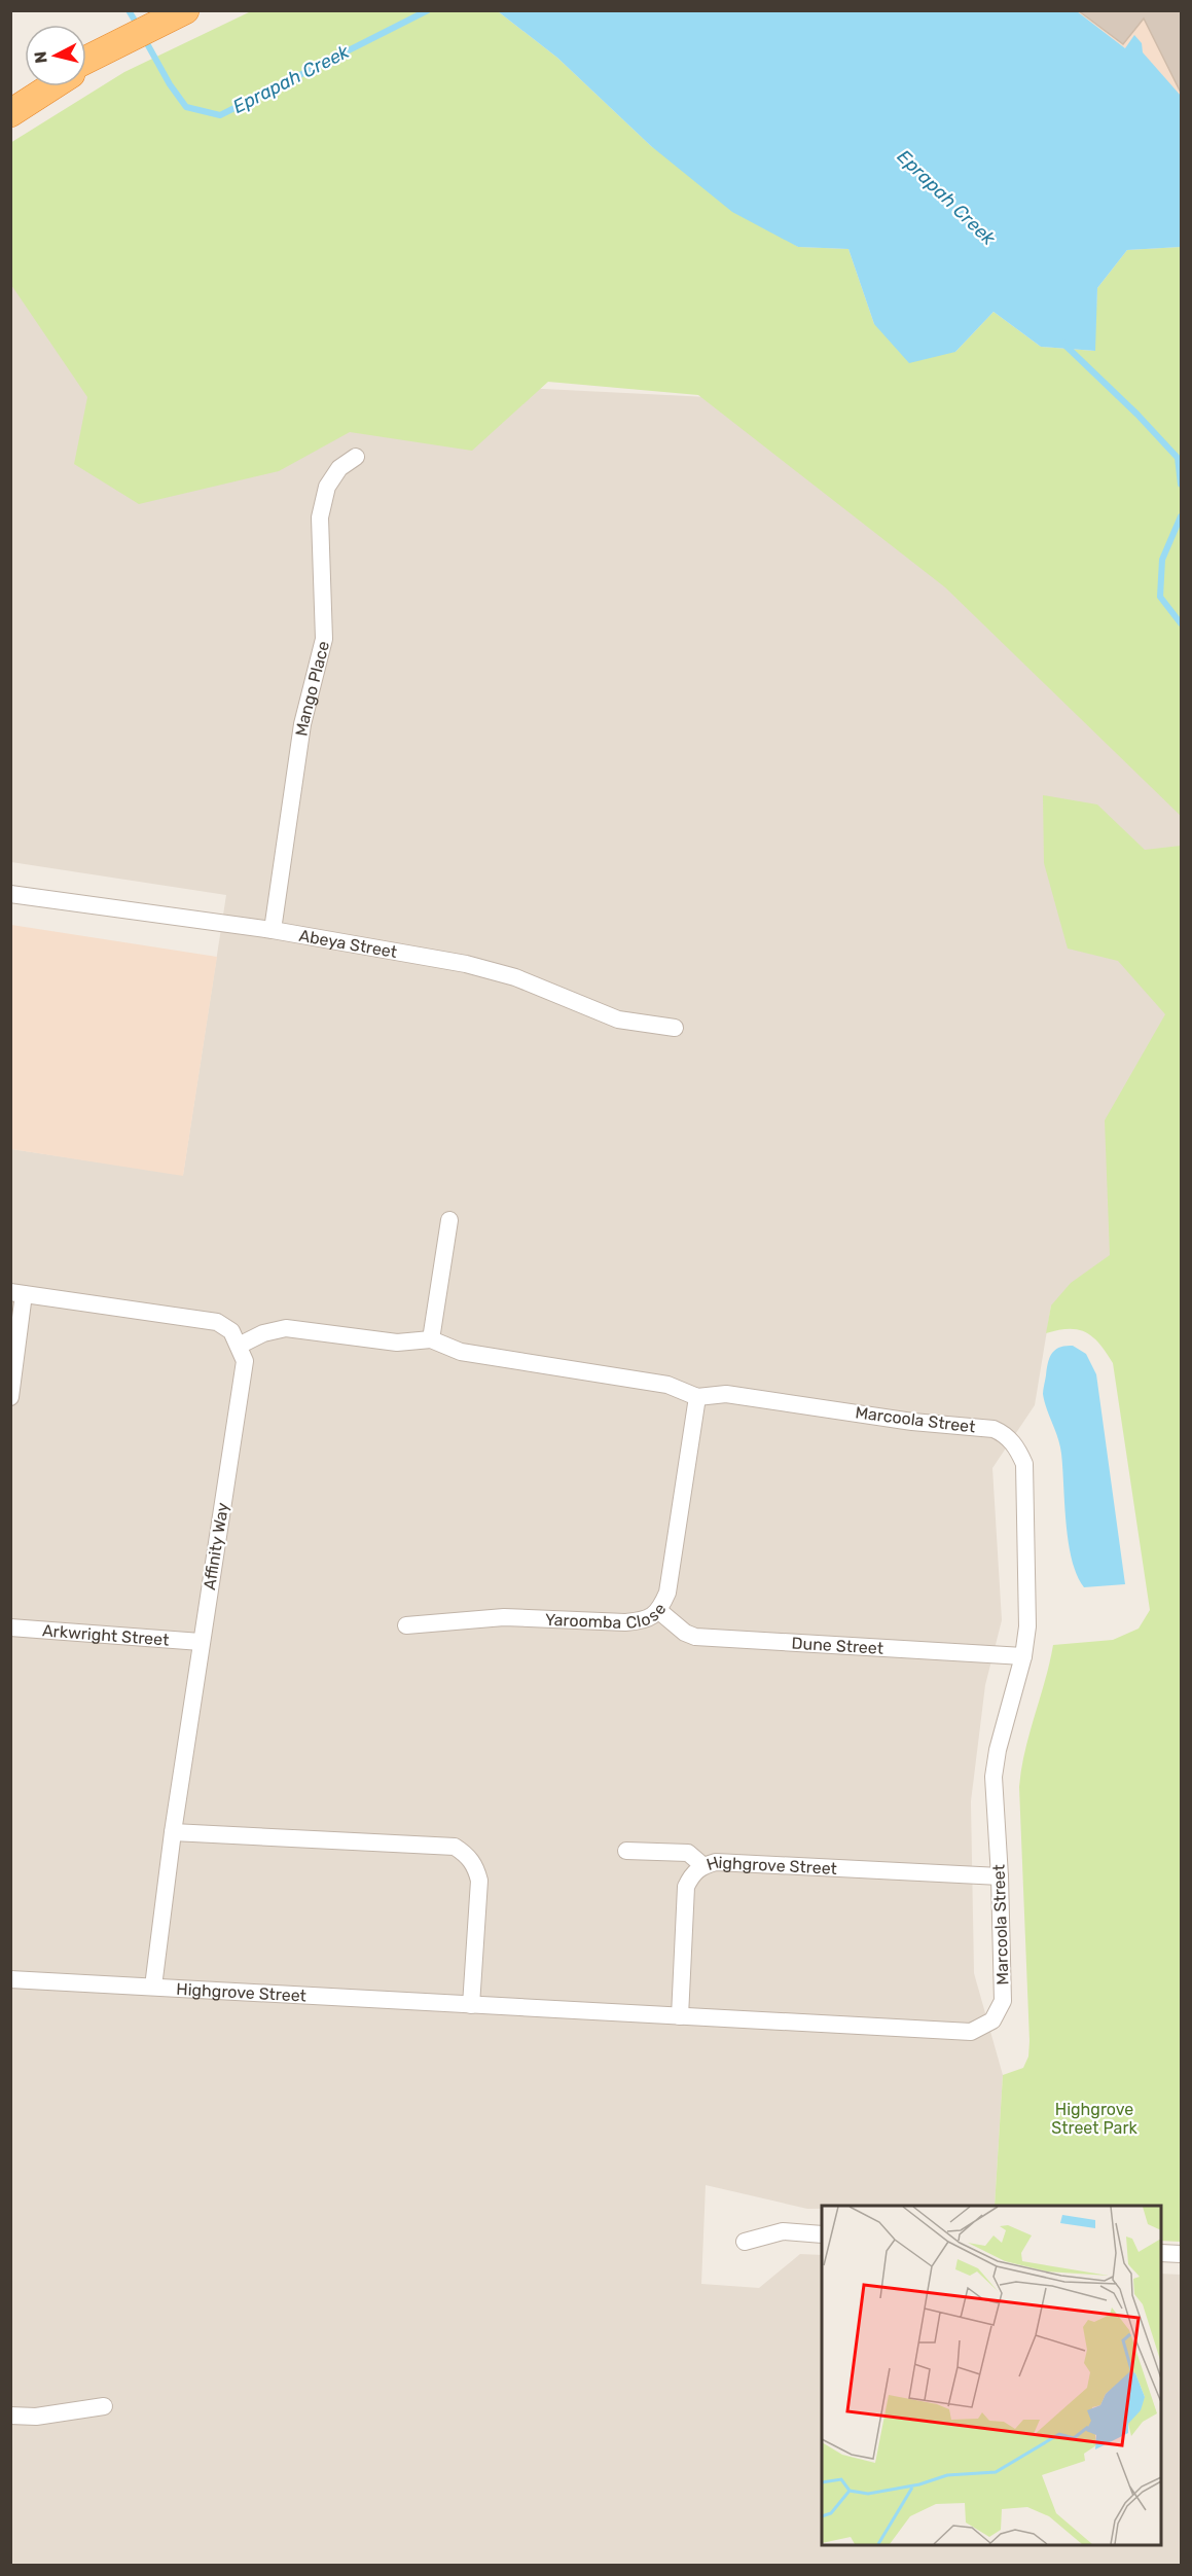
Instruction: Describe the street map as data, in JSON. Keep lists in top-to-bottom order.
{
  "streets": {
    "street": [
      "Mango Place",
      "Abeya Street",
      "Marcoola Street",
      "Affinity Way",
      "Yaroomba Close",
      "Arkwright Street",
      "Dune Street",
      "Highgrove Street"
    ]
  },
  "crossings": [
    ["Mango Place", "Abeya Street"],
    ["Marcoola Street", "Affinity Way"],
    ["Marcoola Street", "Yaroomba Close"],
    ["Marcoola Street", "Dune Street"],
    ["Marcoola Street", "Highgrove Street"],
    ["Affinity Way", "Arkwright Street"],
    ["Affinity Way", "Highgrove Street"],
    ["Yaroomba Close", "Dune Street"]
  ],
  "water": ["Eprapah Creek"],
  "parks": ["Highgrove Street Park"],
  "north": "left"
}
